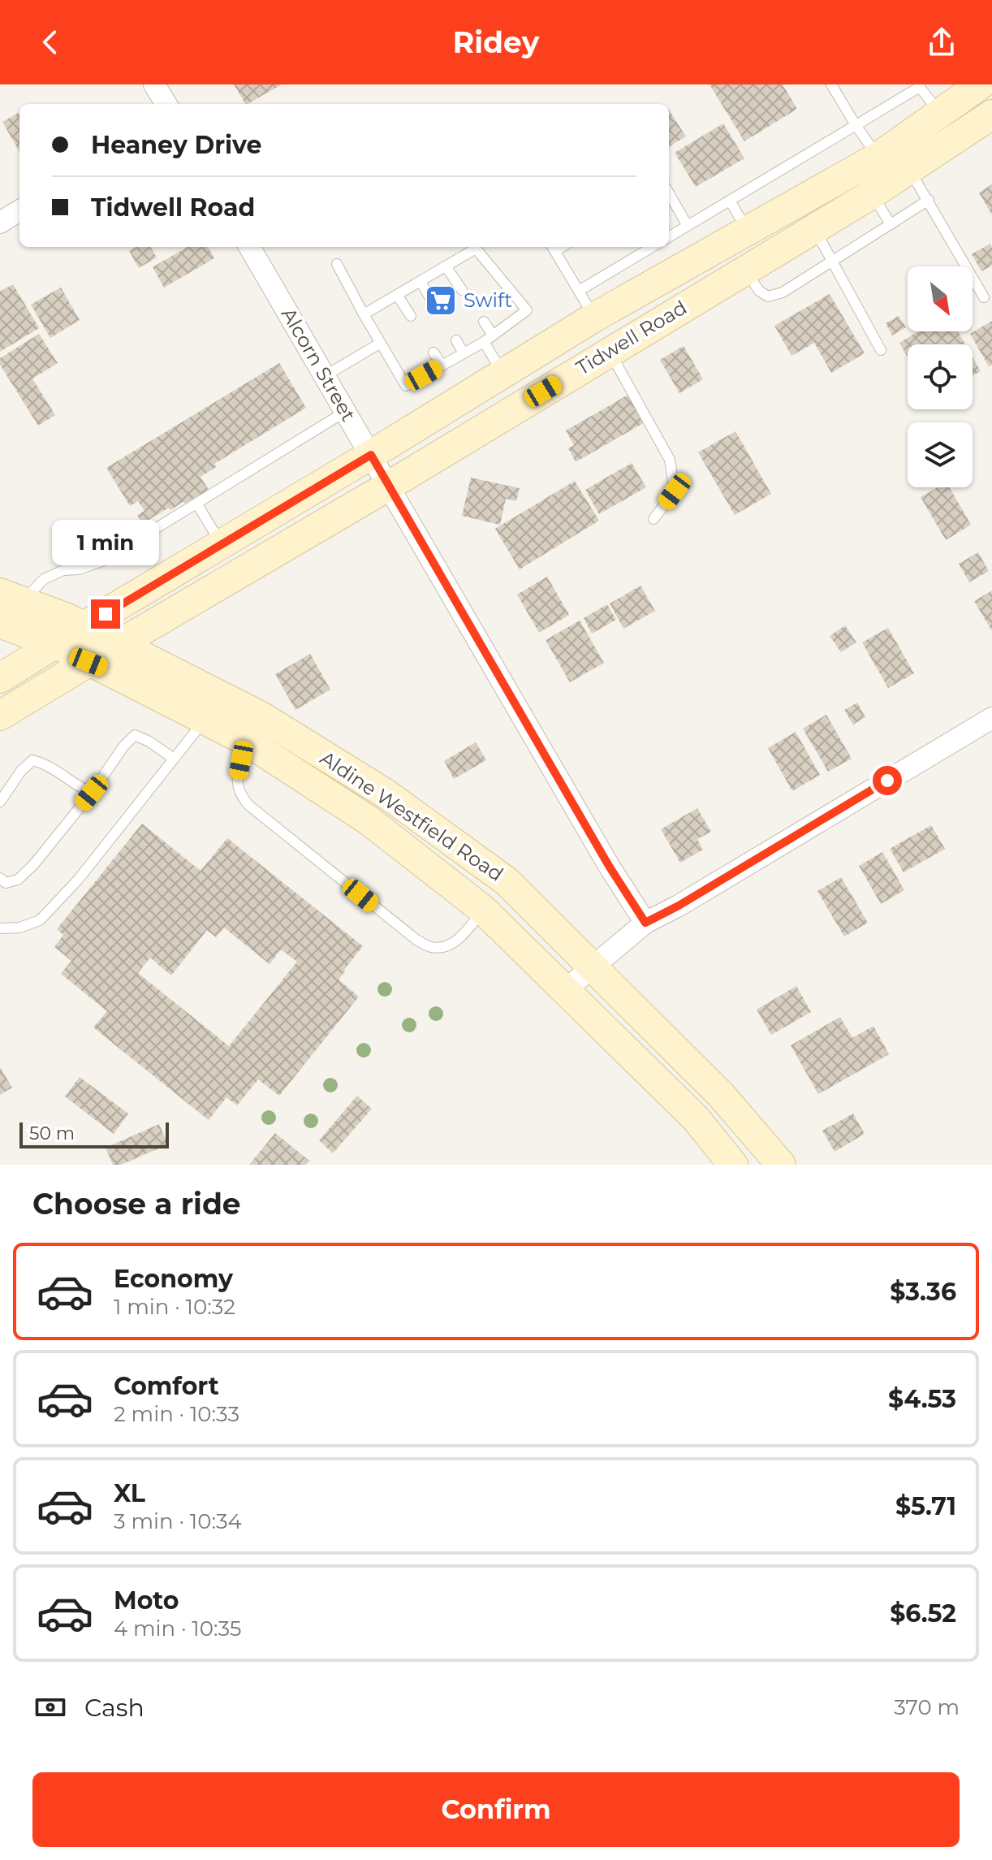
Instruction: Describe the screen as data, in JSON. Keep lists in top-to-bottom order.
{
  "streets": {
    "main road": ["Tidwell Road", "Aldine Westfield Road"],
    "street": ["Alcorn Street"]
  },
  "crossings": [
    ["Tidwell Road", "Alcorn Street"],
    ["Tidwell Road", "Aldine Westfield Road"]
  ],
  "places": {
    "supermarket": ["Swift"]
  },
  "scale_bar": "50 m",
  "north": "bottom right",
  "page": {
    "header": "Ridey",
    "banner": ["Heaney Drive", "Tidwell Road"],
    "bubble": "1 min",
    "scale": "50 m",
    "heading": "Choose a ride",
    "list": [
      {
        "name": "Economy",
        "note": "1 min · 10:32",
        "value": "$3.36"
      },
      {
        "name": "Comfort",
        "note": "2 min · 10:33",
        "value": "$4.53"
      },
      {
        "name": "XL",
        "note": "3 min · 10:34",
        "value": "$5.71"
      },
      {
        "name": "Moto",
        "note": "4 min · 10:35",
        "value": "$6.52"
      }
    ],
    "pay": ["Cash", "370 m"],
    "buttons": "Confirm"
  }
}
